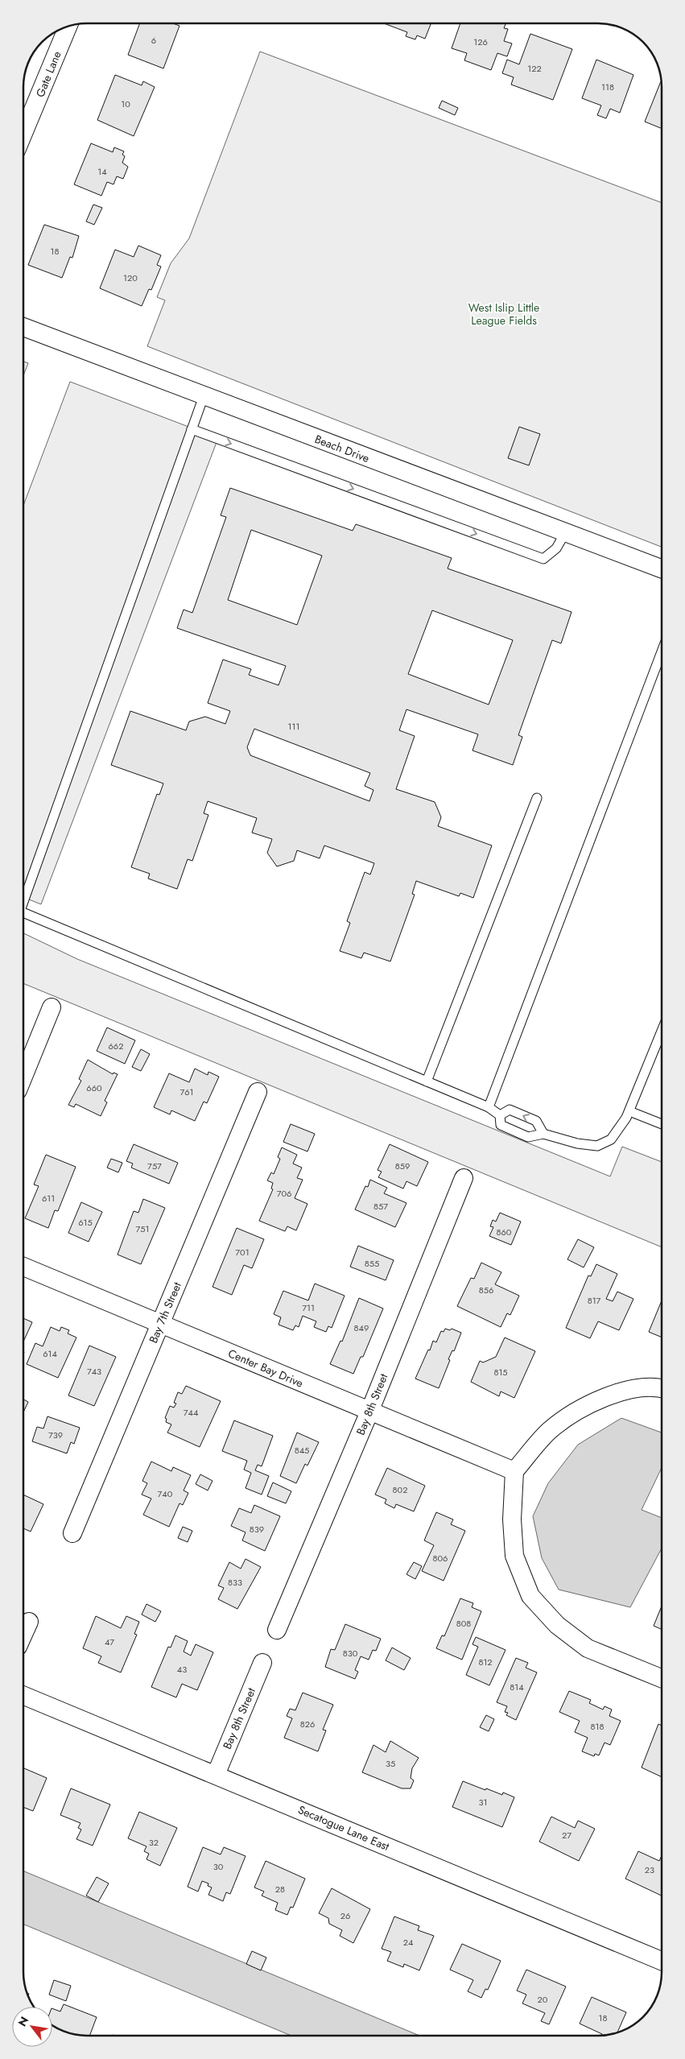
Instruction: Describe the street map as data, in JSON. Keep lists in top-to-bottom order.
{
  "streets": {
    "street": [
      "Gate Lane",
      "Beach Drive",
      "Bay 7th Street",
      "Center Bay Drive",
      "Bay 8th Street",
      "Secatogue Lane East"
    ]
  },
  "crossings": [
    ["Bay 7th Street", "Center Bay Drive"],
    ["Center Bay Drive", "Bay 8th Street"],
    ["Bay 8th Street", "Secatogue Lane East"]
  ],
  "parks": ["West Islip Little League Fields"],
  "house_numbers": [
    "6",
    "126",
    "122",
    "118",
    "10",
    "14",
    "18",
    "120",
    "111",
    "662",
    "660",
    "761",
    "757",
    "859",
    "706",
    "611",
    "857",
    "615",
    "751",
    "860",
    "701",
    "855",
    "856",
    "817",
    "711",
    "849",
    "614",
    "743",
    "815",
    "744",
    "739",
    "845",
    "802",
    "740",
    "839",
    "806",
    "833",
    "808",
    "47",
    "830",
    "812",
    "43",
    "814",
    "826",
    "818",
    "35",
    "31",
    "27",
    "32",
    "30",
    "23",
    "28",
    "26",
    "24",
    "20",
    "18"
  ],
  "north": "top left"
}
